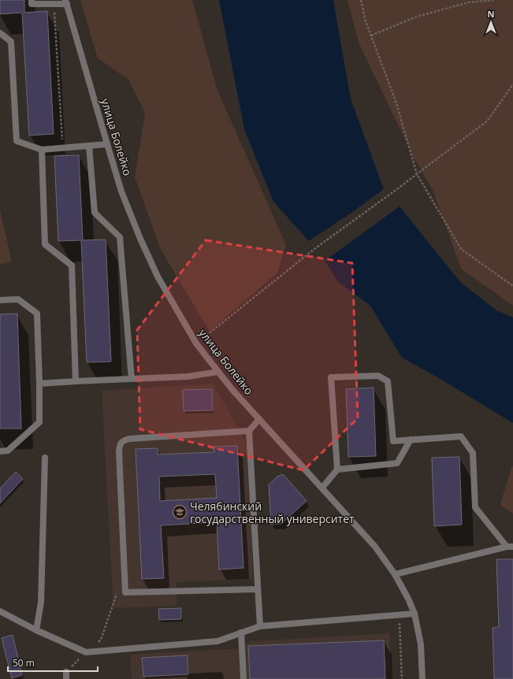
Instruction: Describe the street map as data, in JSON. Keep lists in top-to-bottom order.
{
  "streets": {
    "street": ["улица Болейко"]
  },
  "places": {
    "school or university": ["Челябинский государственный университет"]
  },
  "scale_bar": "50 m",
  "north": "top"
}
